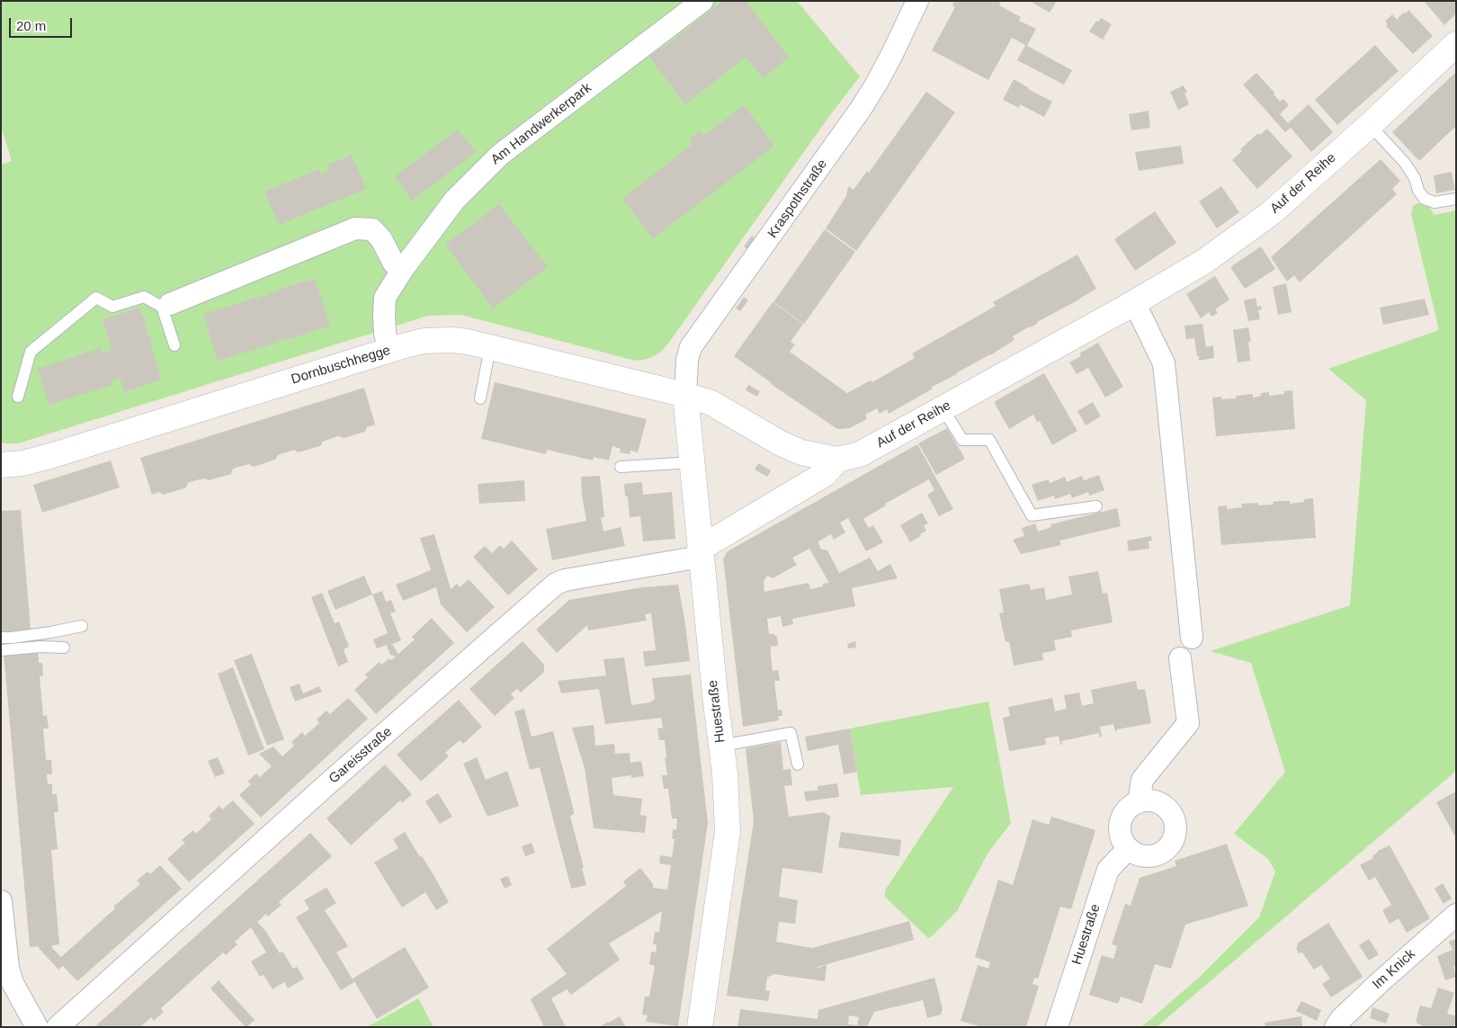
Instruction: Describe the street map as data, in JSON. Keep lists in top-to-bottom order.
{
  "streets": {
    "main road": ["Auf der Reihe", "Dornbuschhegge", "Huestraße"],
    "street": [
      "Am Handwerkerpark",
      "Kraspothstraße",
      "Gareisstraße",
      "Im Knick"
    ]
  },
  "crossings": [
    ["Am Handwerkerpark", "Dornbuschhegge"],
    ["Auf der Reihe", "Kraspothstraße"],
    ["Auf der Reihe", "Dornbuschhegge"],
    ["Auf der Reihe", "Huestraße"],
    ["Kraspothstraße", "Dornbuschhegge"],
    ["Kraspothstraße", "Huestraße"],
    ["Dornbuschhegge", "Huestraße"],
    ["Huestraße", "Gareisstraße"]
  ],
  "scale_bar": "20 m"
}
